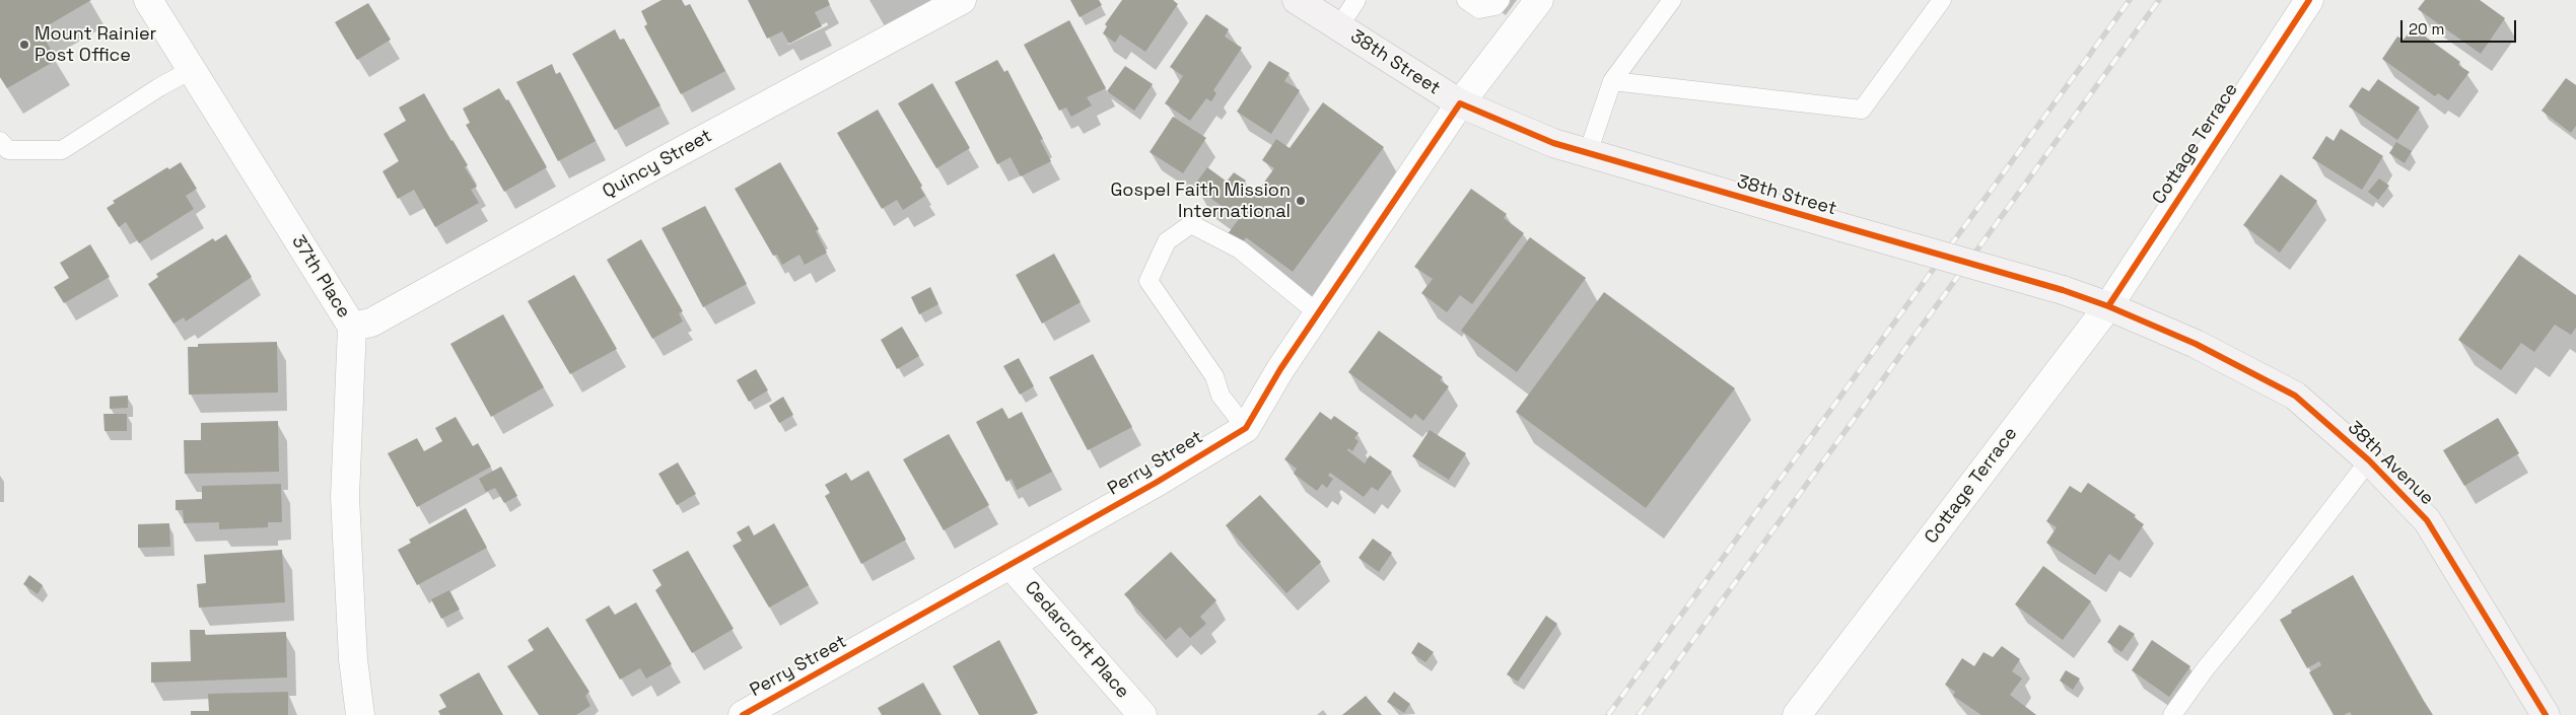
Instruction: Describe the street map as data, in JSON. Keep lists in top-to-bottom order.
{
  "streets": {
    "main road": ["38th Street", "38th Avenue"],
    "street": [
      "Cottage Terrace",
      "Quincy Street",
      "37th Place",
      "Perry Street",
      "Cedarcroft Place"
    ]
  },
  "crossings": [
    ["38th Street", "Cottage Terrace"],
    ["38th Street", "Perry Street"],
    ["38th Street", "38th Avenue"],
    ["Cottage Terrace", "38th Avenue"],
    ["Quincy Street", "37th Place"],
    ["Perry Street", "Cedarcroft Place"]
  ],
  "places": ["Mount Rainier Post Office", "Gospel Faith Mission International"],
  "scale_bar": "20 m"
}
